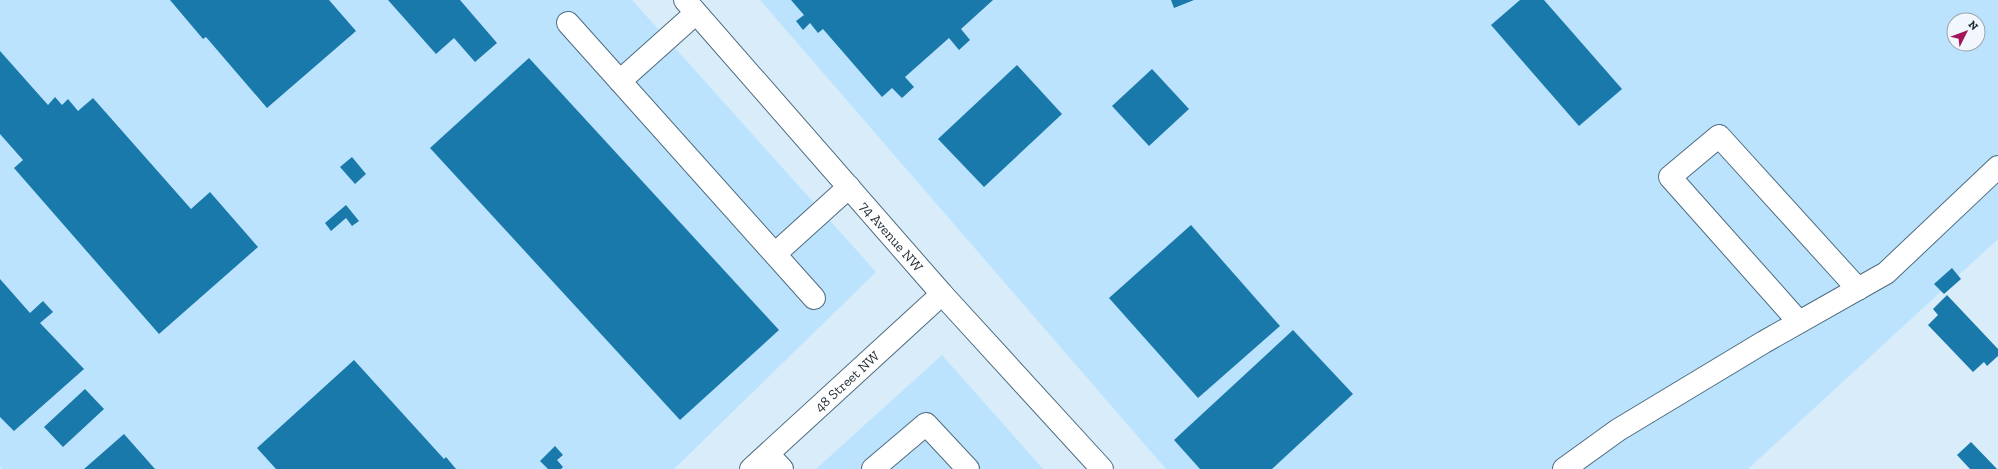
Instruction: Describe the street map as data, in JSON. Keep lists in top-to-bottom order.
{
  "streets": {
    "street": ["74 Avenue NW", "48 Street NW"]
  },
  "crossings": [
    ["74 Avenue NW", "48 Street NW"]
  ],
  "north": "top right"
}
